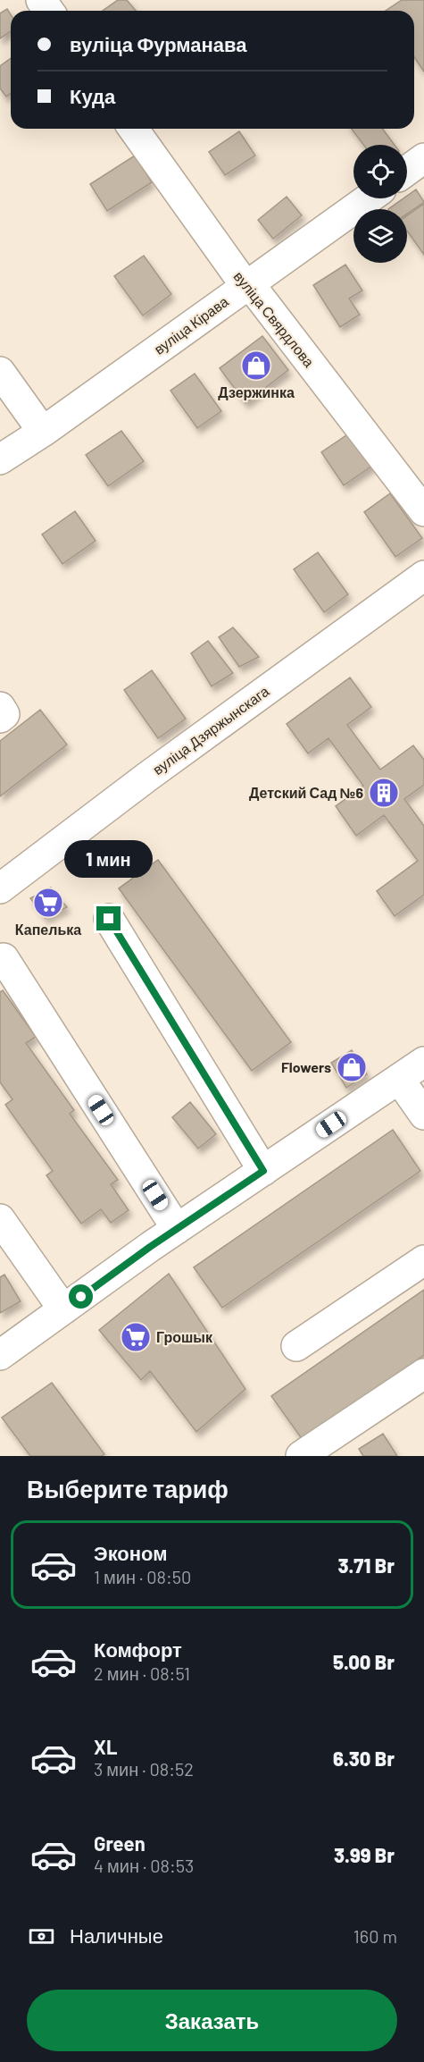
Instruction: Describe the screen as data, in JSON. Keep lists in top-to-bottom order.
{
  "streets": {
    "street": ["вуліца Свярдлова", "вуліца Кірава", "вуліца Дзяржынскага"]
  },
  "crossings": [
    ["вуліца Свярдлова", "вуліца Кірава"]
  ],
  "places": {
    "shop": ["Дзержинка", "Flowers"],
    "building": ["Детский Сад №6"],
    "supermarket": ["Капелька", "Грошык"]
  },
  "page": {
    "banner": ["вуліца Фурманава", "Куда"],
    "bubble": "1 мин",
    "heading": "Выберите тариф",
    "list": [
      {
        "name": "Эконом",
        "note": "1 мин · 08:50",
        "value": "3.71 Br"
      },
      {
        "name": "Комфорт",
        "note": "2 мин · 08:51",
        "value": "5.00 Br"
      },
      {
        "name": "XL",
        "note": "3 мин · 08:52",
        "value": "6.30 Br"
      },
      {
        "name": "Green",
        "note": "4 мин · 08:53",
        "value": "3.99 Br"
      }
    ],
    "pay": ["Наличные", "160 m"],
    "buttons": "Заказать"
  }
}
